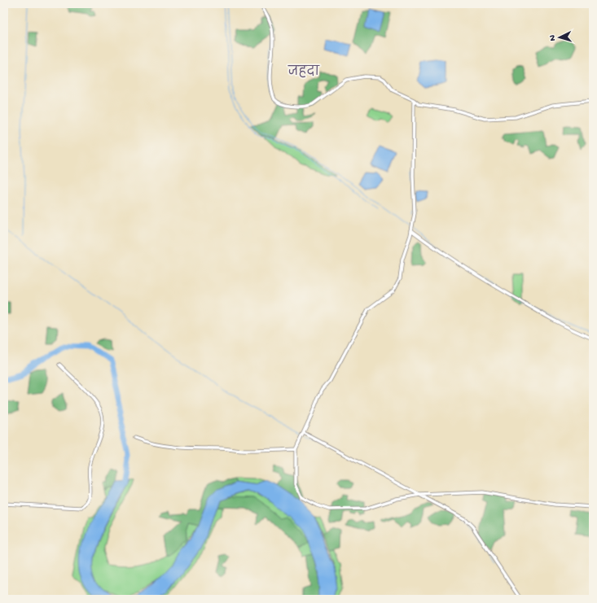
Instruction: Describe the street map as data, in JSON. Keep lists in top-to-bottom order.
{
  "districts": ["जहदा"],
  "north": "left"
}
